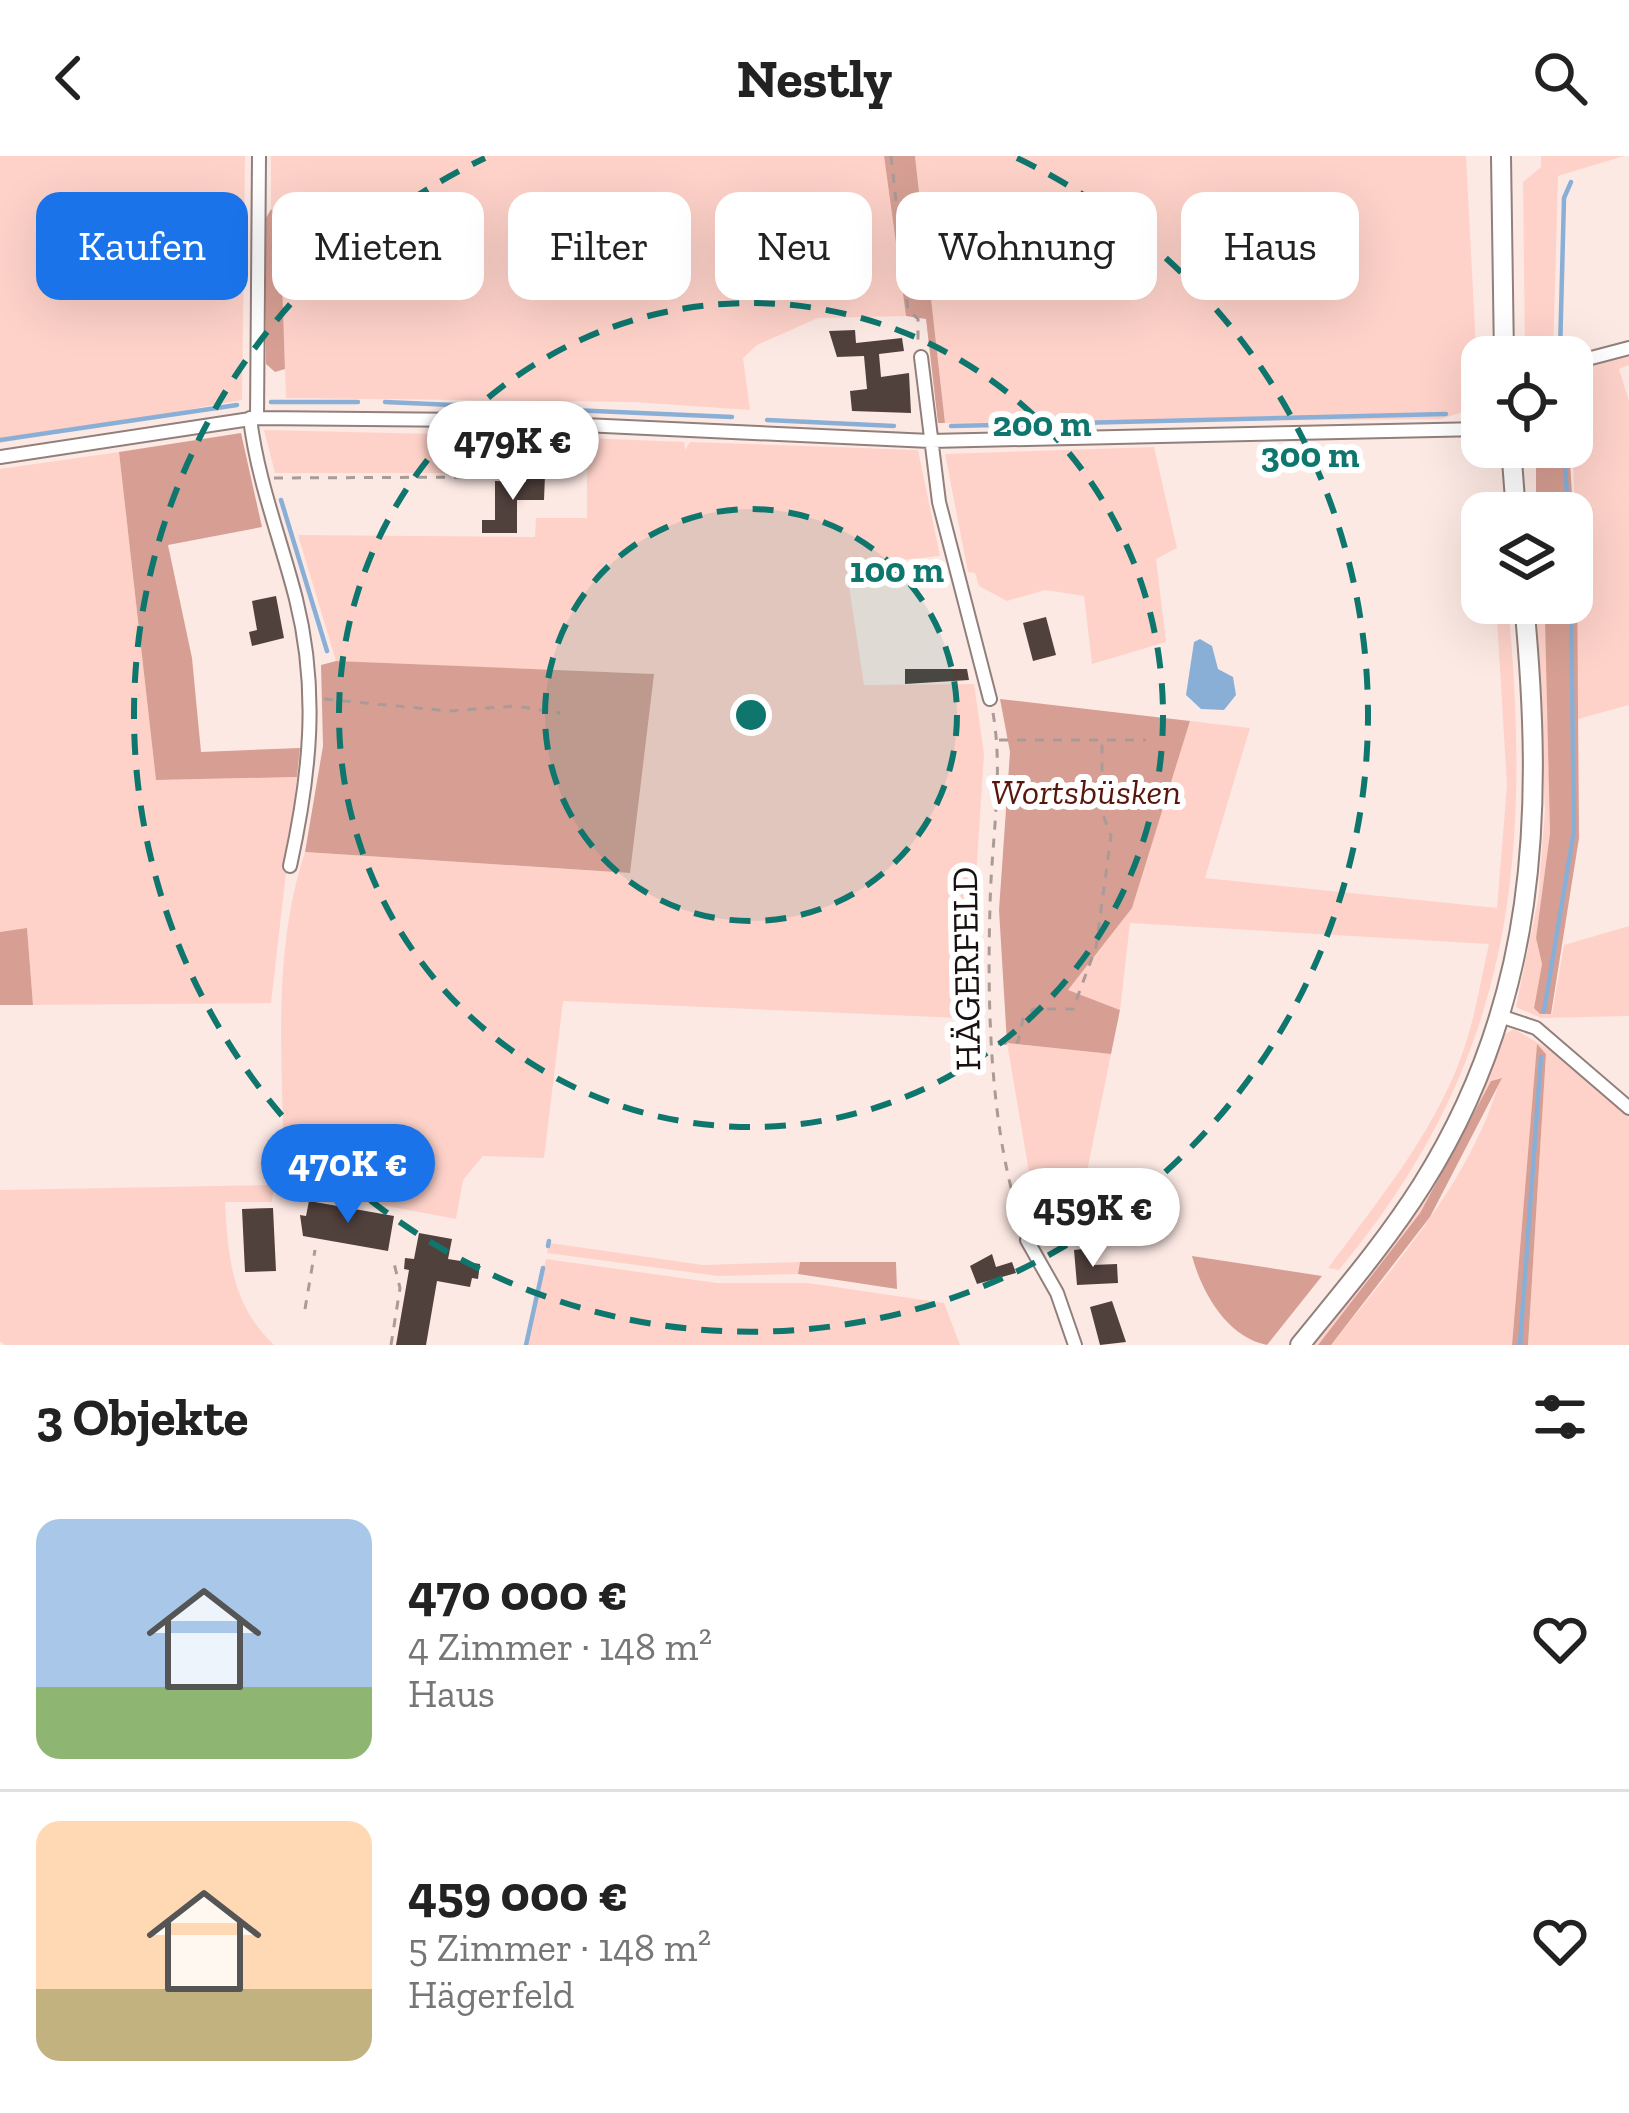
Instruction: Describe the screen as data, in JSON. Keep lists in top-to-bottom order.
{
  "streets": {
    "path": ["HÄGERFELD"]
  },
  "parks": ["Wortsbüsken"],
  "page": {
    "header": "Nestly",
    "chip": [
      "Kaufen",
      "Mieten",
      "Filter",
      "Neu",
      "Wohnung",
      "Haus"
    ],
    "price": ["479K €", "470K €", "459K €"],
    "heading": "3 Objekte",
    "list": [
      {
        "name": "470 000 €",
        "note": "4 Zimmer · 148 m² · Haus"
      },
      {
        "name": "459 000 €",
        "note": "5 Zimmer · 148 m² · Hägerfeld"
      }
    ]
  },
  "rings": ["200 m", "300 m", "100 m"]
}
